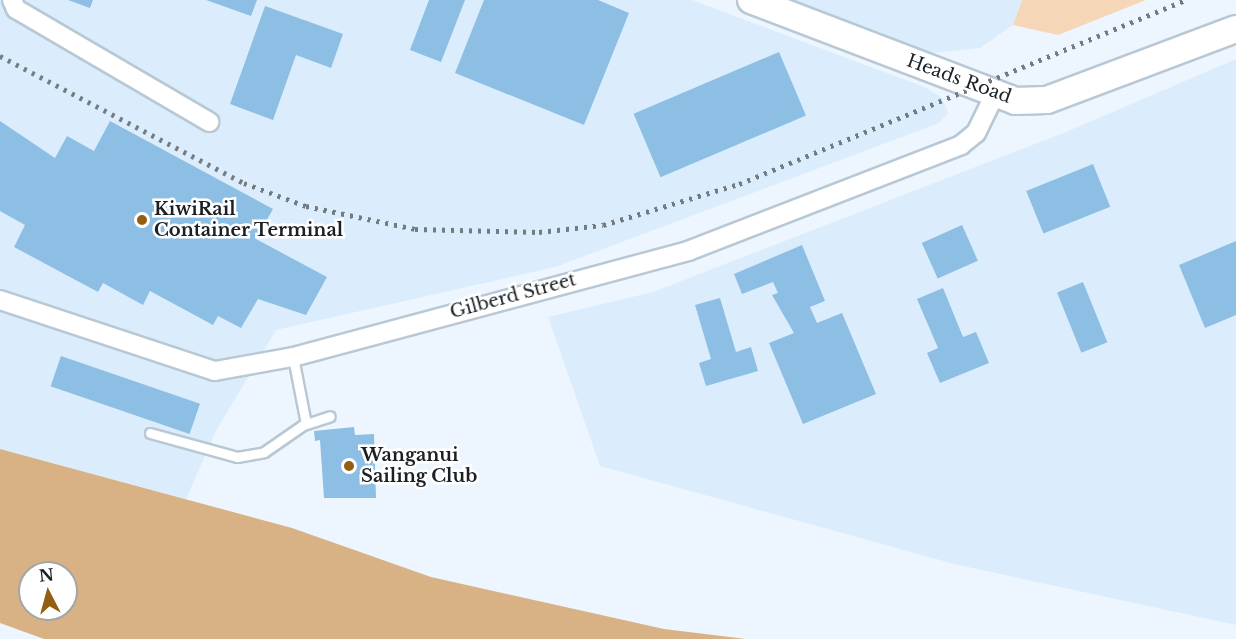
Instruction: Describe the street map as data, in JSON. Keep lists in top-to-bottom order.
{
  "streets": {
    "main road": ["Heads Road"],
    "street": ["Gilberd Street"]
  },
  "crossings": [
    ["Heads Road", "Gilberd Street"]
  ],
  "places": ["KiwiRail Container Terminal", "Wanganui Sailing Club"],
  "north": "top"
}
